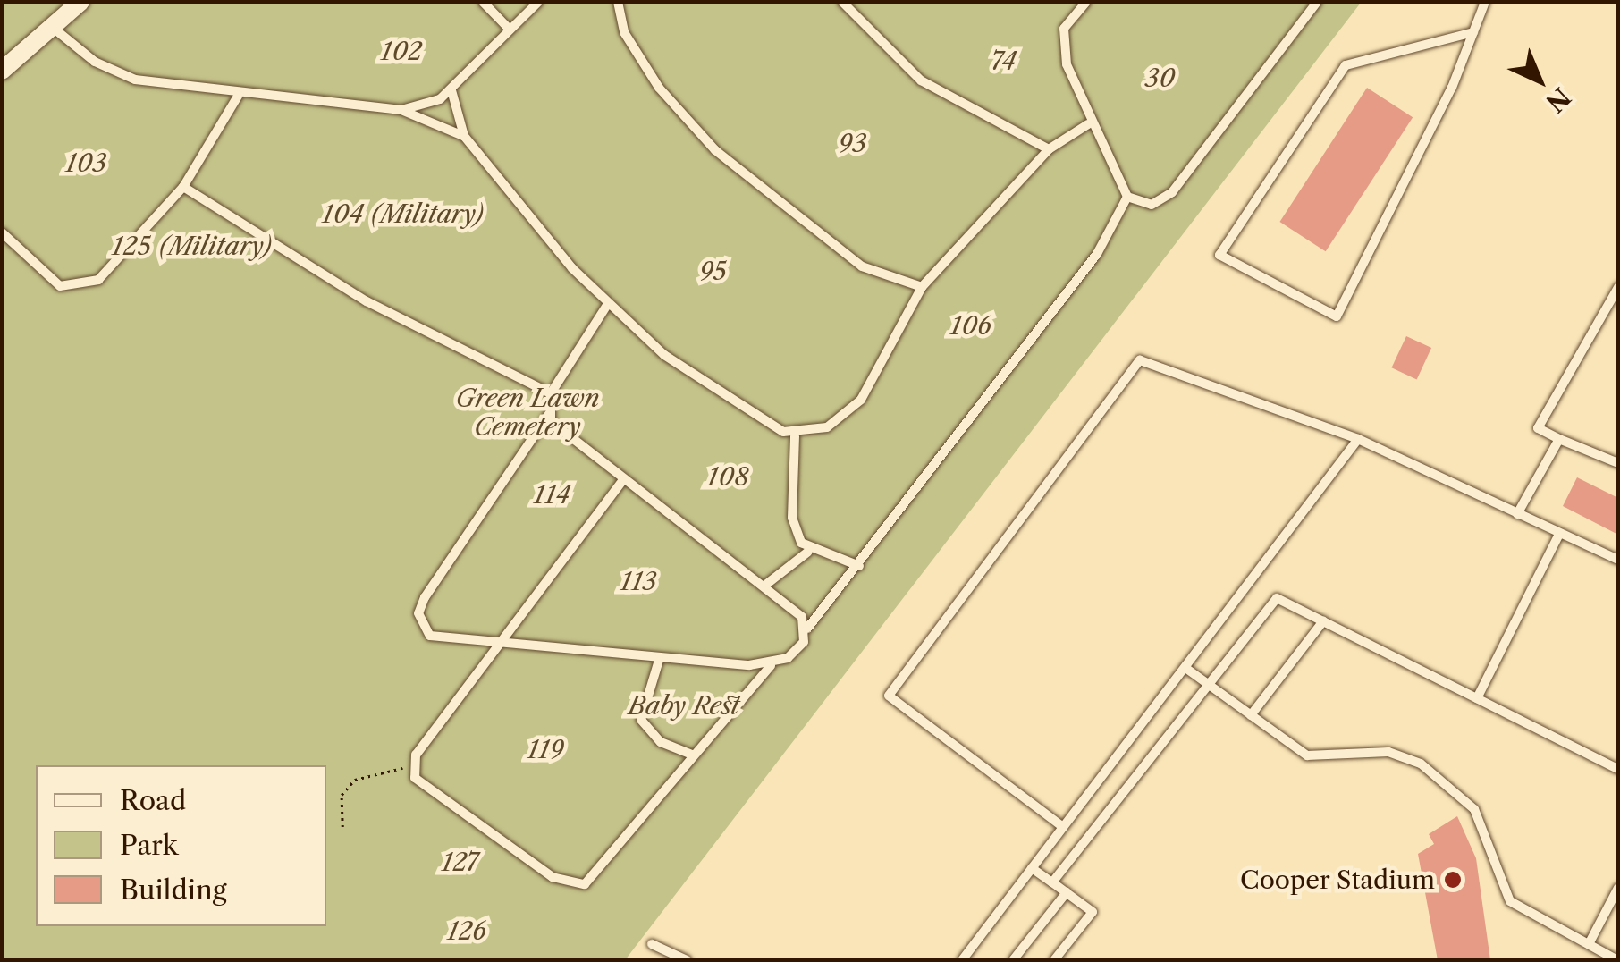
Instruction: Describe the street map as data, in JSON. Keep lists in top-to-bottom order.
{
  "parks": [
    "102",
    "74",
    "30",
    "93",
    "103",
    "104 (Military)",
    "125 (Military)",
    "95",
    "106",
    "Green Lawn Cemetery",
    "108",
    "114",
    "113",
    "Baby Rest",
    "119",
    "127",
    "126"
  ],
  "places": ["Cooper Stadium"],
  "legend": ["Road", "Park", "Building"],
  "north": "bottom right"
}
